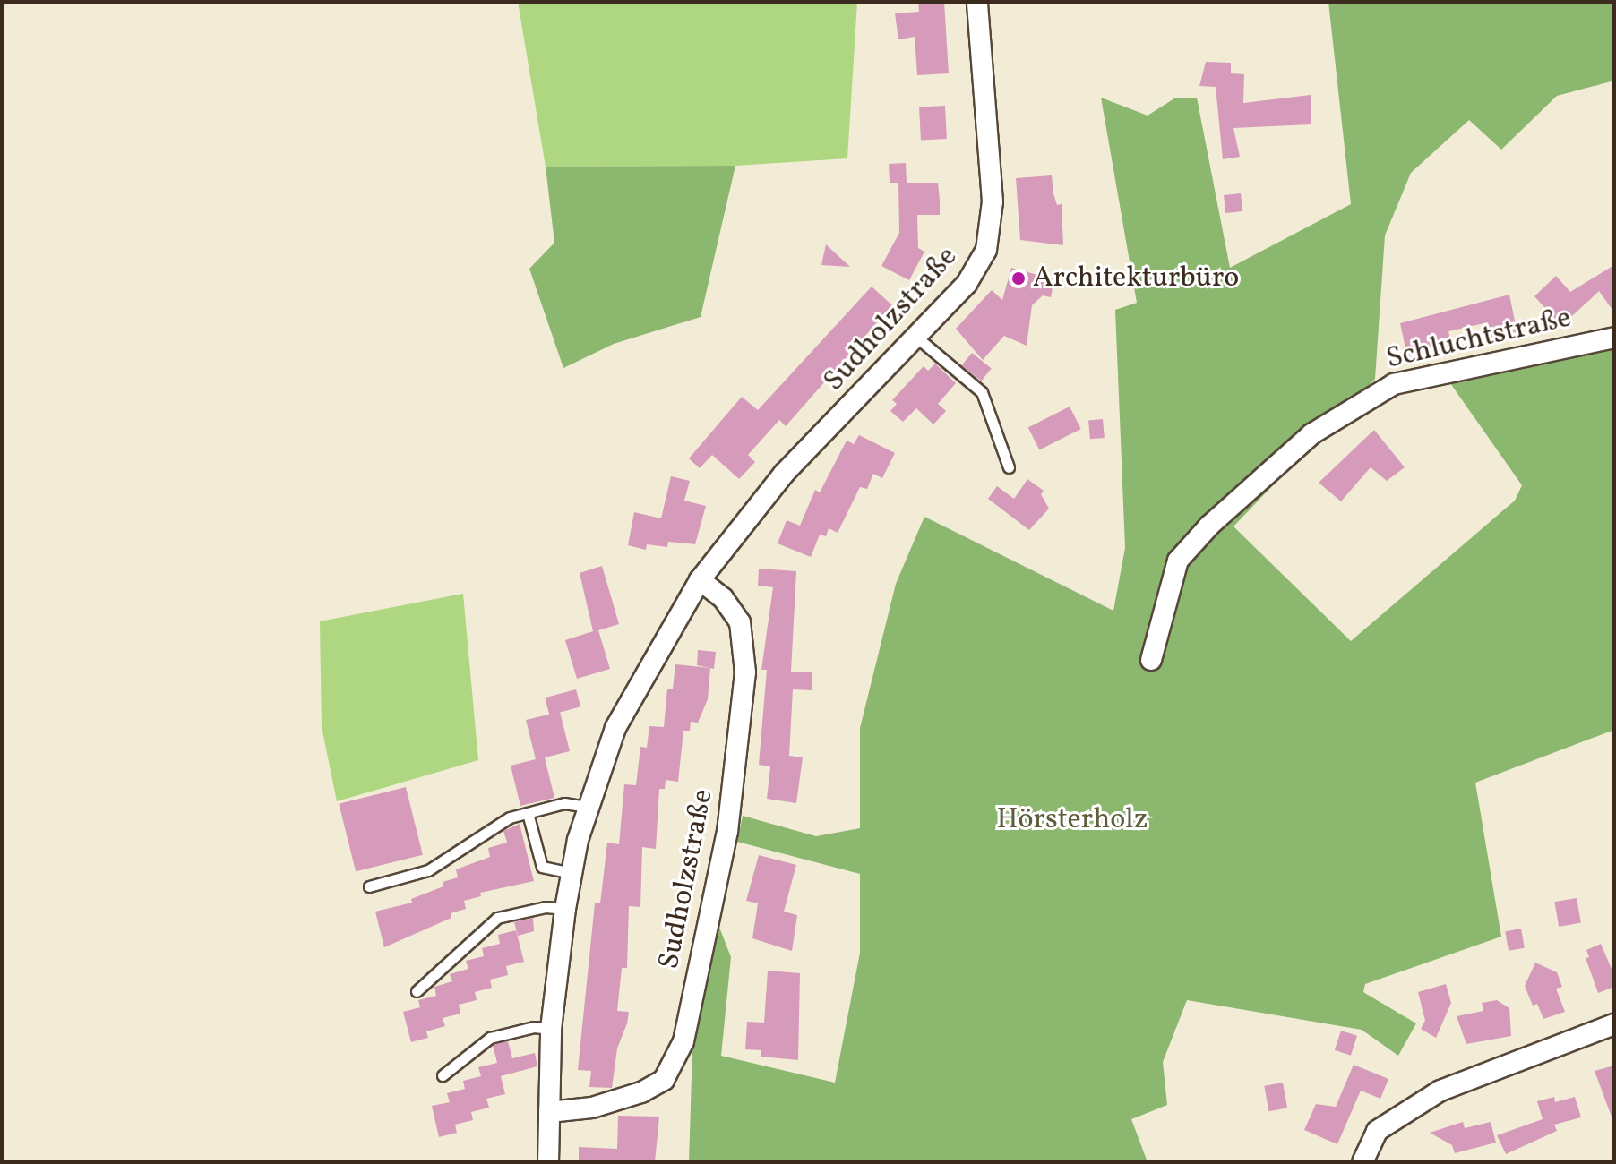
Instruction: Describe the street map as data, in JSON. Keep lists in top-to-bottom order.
{
  "streets": {
    "street": ["Sudholzstraße", "Schluchtstraße"]
  },
  "parks": ["Hörsterholz"],
  "places": ["Architekturbüro"]
}
